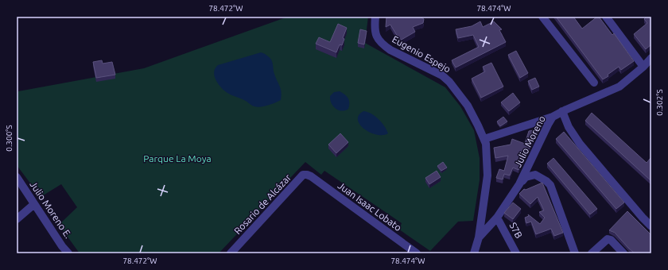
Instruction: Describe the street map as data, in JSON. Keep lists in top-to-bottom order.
{
  "streets": {
    "street": [
      "Eugenio Espejo",
      "Julio Moreno",
      "Rosario de Alcázar",
      "Juan Isaac Lobato",
      "Julio Moreno E.",
      "S7B"
    ]
  },
  "crossings": [
    ["Eugenio Espejo", "Julio Moreno"],
    ["Julio Moreno", "S7B"],
    ["Rosario de Alcázar", "Juan Isaac Lobato"]
  ],
  "parks": ["Parque La Moya"],
  "coordinates": [
    "78.472°W",
    "78.474°W",
    "0.302°S",
    "0.300°S"
  ]
}
